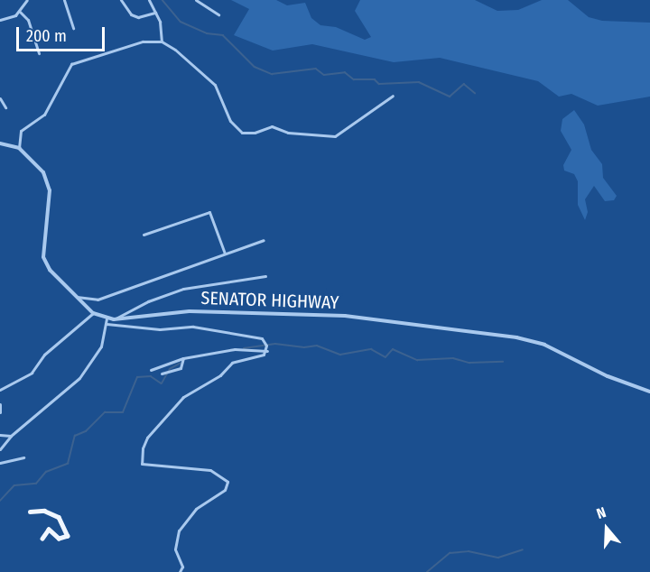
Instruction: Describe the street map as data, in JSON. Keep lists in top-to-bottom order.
{
  "streets": {
    "street": ["SENATOR HIGHWAY"]
  },
  "scale_bar": "200 m",
  "north": "top"
}
